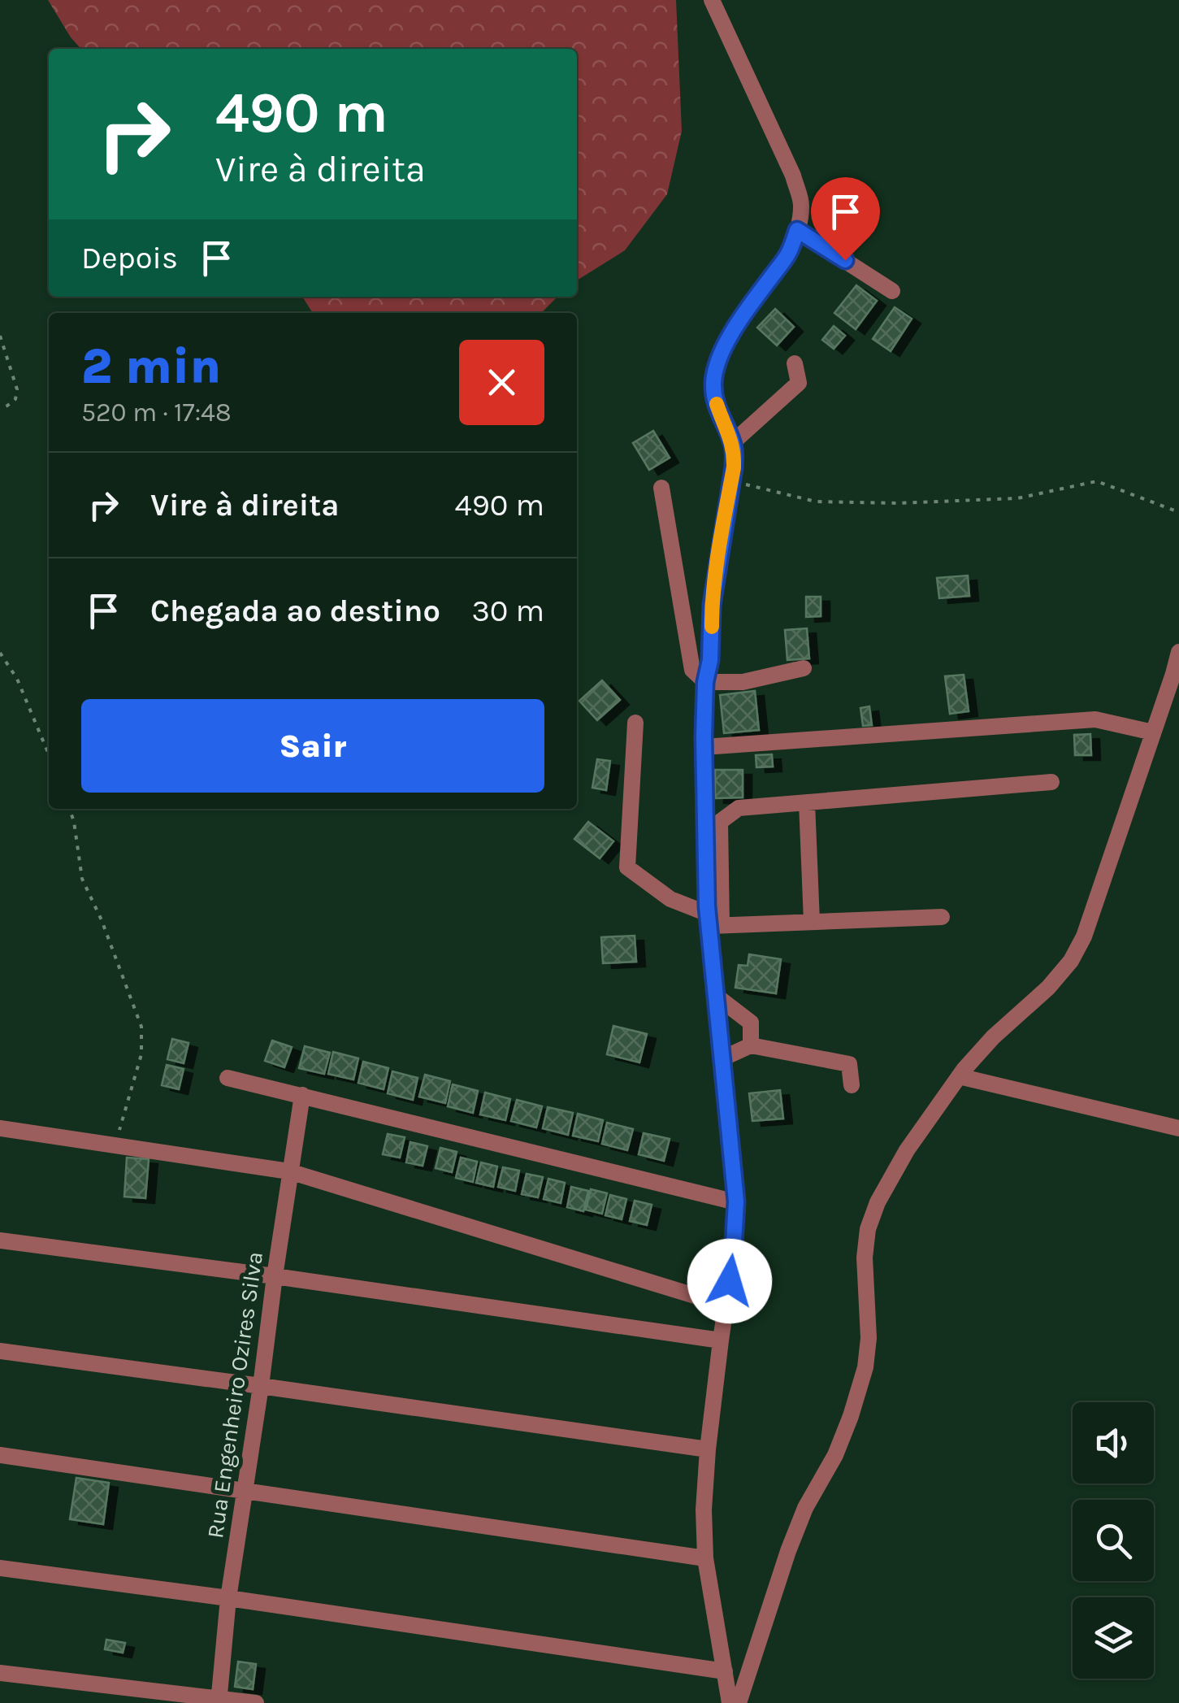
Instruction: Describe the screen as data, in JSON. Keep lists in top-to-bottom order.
{
  "streets": {
    "street": ["Rua Engenheiro Ozires Silva"]
  },
  "page": {
    "turn": ["490 m", "Vire à direita"],
    "then": "Depois",
    "heading": ["2 min", "520 m · 17:48"],
    "list": [
      {
        "name": "Vire à direita",
        "value": "490 m"
      },
      {
        "name": "Chegada ao destino",
        "value": "30 m"
      }
    ],
    "buttons": "Sair"
  }
}
